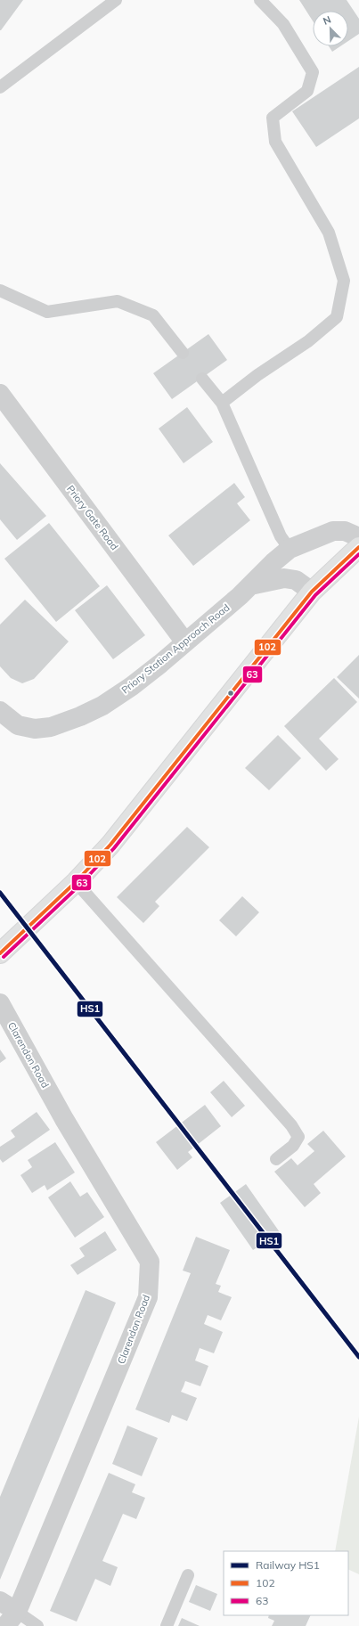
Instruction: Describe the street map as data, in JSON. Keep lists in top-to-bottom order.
{
  "streets": {
    "street": ["Priory Gate Road", "Priory Station Approach Road", "Clarendon Road"]
  },
  "crossings": [
    ["Priory Gate Road", "Priory Station Approach Road"]
  ],
  "lines": ["transit line 102", "transit line 63", "rail line HS1"],
  "legend": ["Railway HS1", "102", "63"],
  "north": "top left"
}
